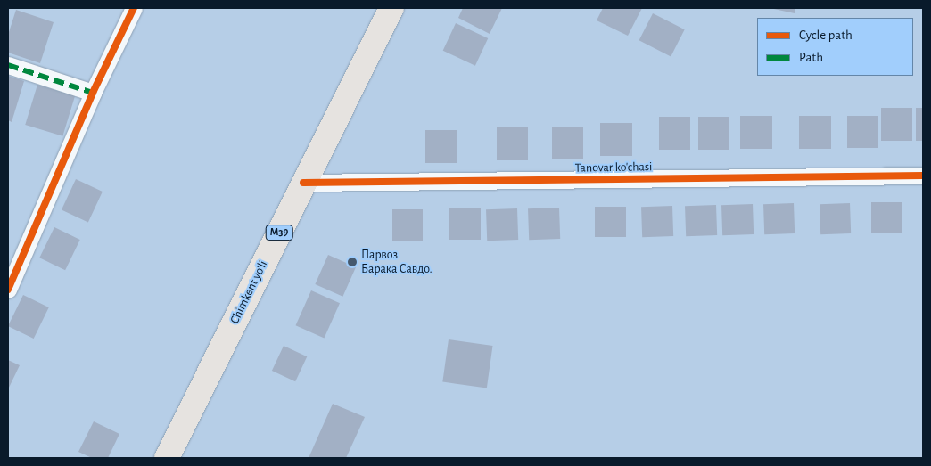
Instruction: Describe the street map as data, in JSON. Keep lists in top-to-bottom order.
{
  "streets": {
    "highway": ["M39", "Chimkent yo‘li"],
    "street": ["Tanovar ko'chasi"]
  },
  "crossings": [
    ["Tanovar ko'chasi", "Chimkent yo‘li"]
  ],
  "places": ["Парвоз Барака Савдо."],
  "legend": ["Cycle path", "Path"]
}
